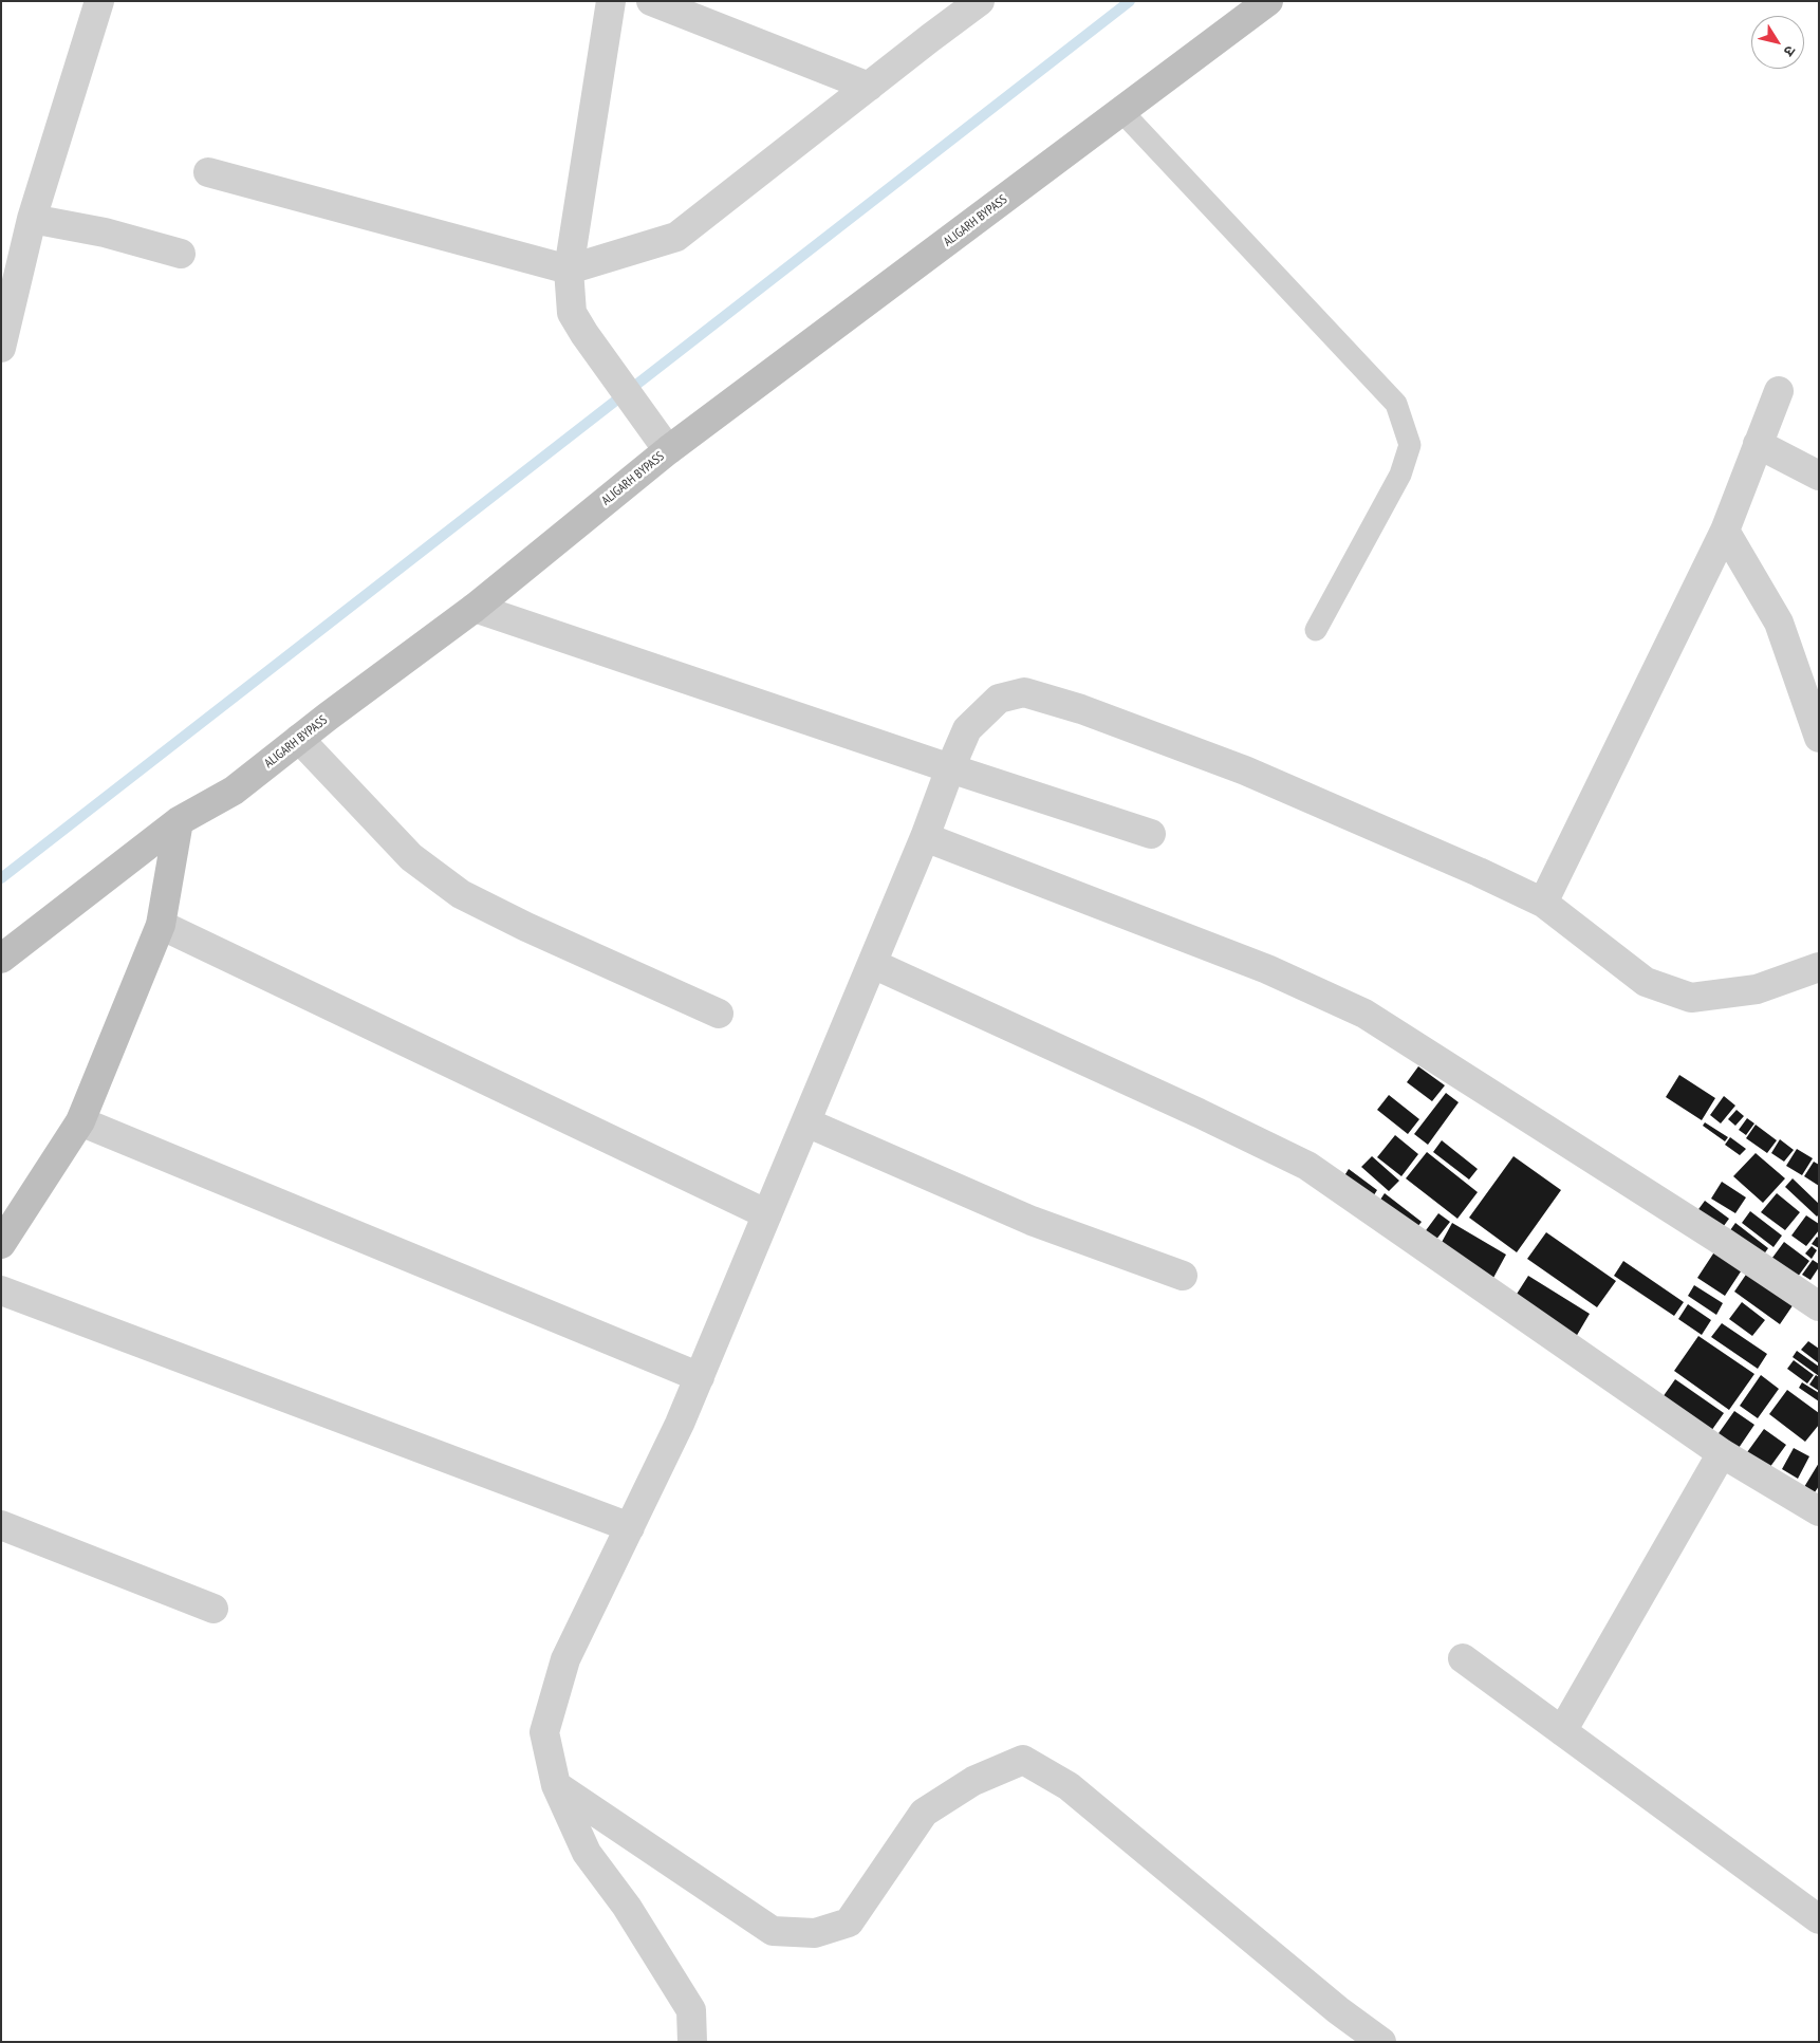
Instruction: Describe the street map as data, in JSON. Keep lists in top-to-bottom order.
{
  "streets": {
    "main road": ["ALIGARH BYPASS"]
  },
  "north": "bottom right"
}
